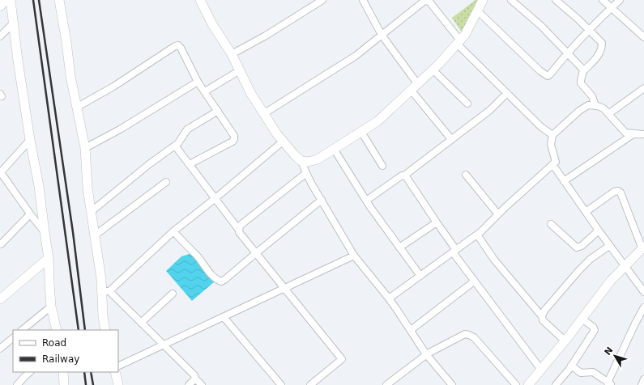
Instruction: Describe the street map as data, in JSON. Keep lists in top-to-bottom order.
{
  "legend": ["Road", "Railway"],
  "north": "top left"
}
